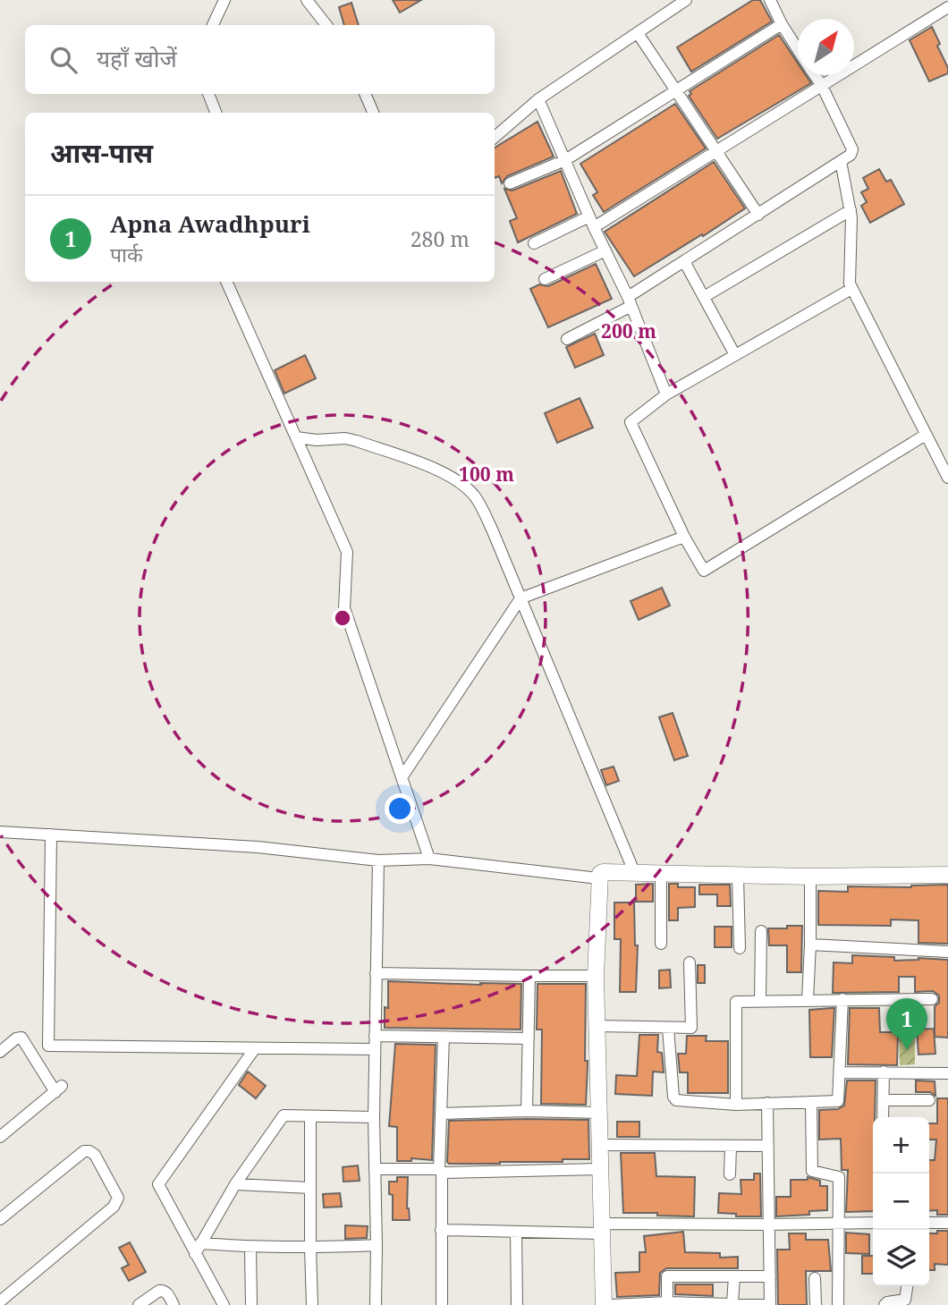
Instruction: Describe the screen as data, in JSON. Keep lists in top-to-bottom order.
{
  "north": "top right",
  "page": {
    "search": "यहाँ खोजें",
    "heading": "आस-पास",
    "list": [
      {
        "mark": "1",
        "name": "Apna Awadhpuri",
        "note": "पार्क",
        "value": "280 m"
      }
    ],
    "pins": "1",
    "map_buttons": ["+", "−"]
  },
  "rings": ["200 m", "100 m"]
}
